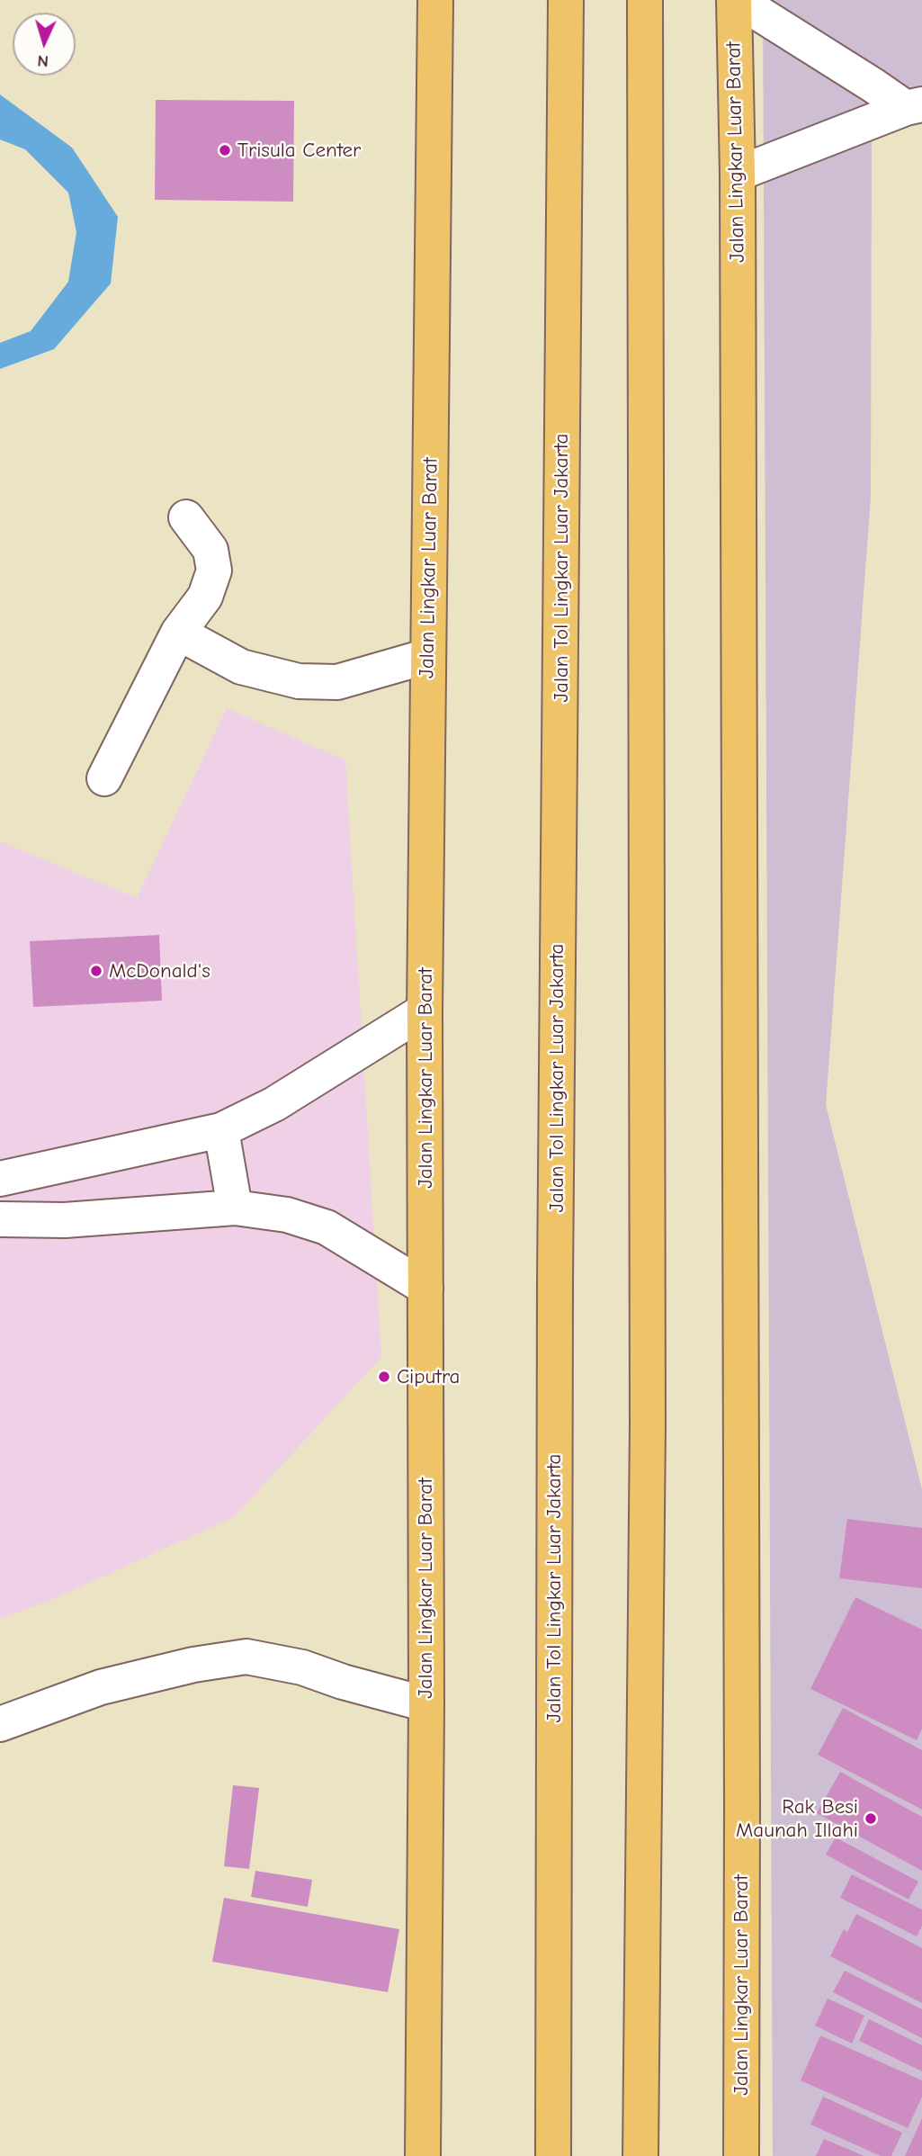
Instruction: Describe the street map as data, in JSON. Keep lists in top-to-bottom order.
{
  "streets": {
    "main road": ["Jalan Lingkar Luar Barat", "Jalan Tol Lingkar Luar Jakarta"]
  },
  "places": [
    "Trisula Center",
    "McDonald's",
    "Ciputra",
    "Rak Besi Maunah Illahi"
  ],
  "north": "bottom"
}
